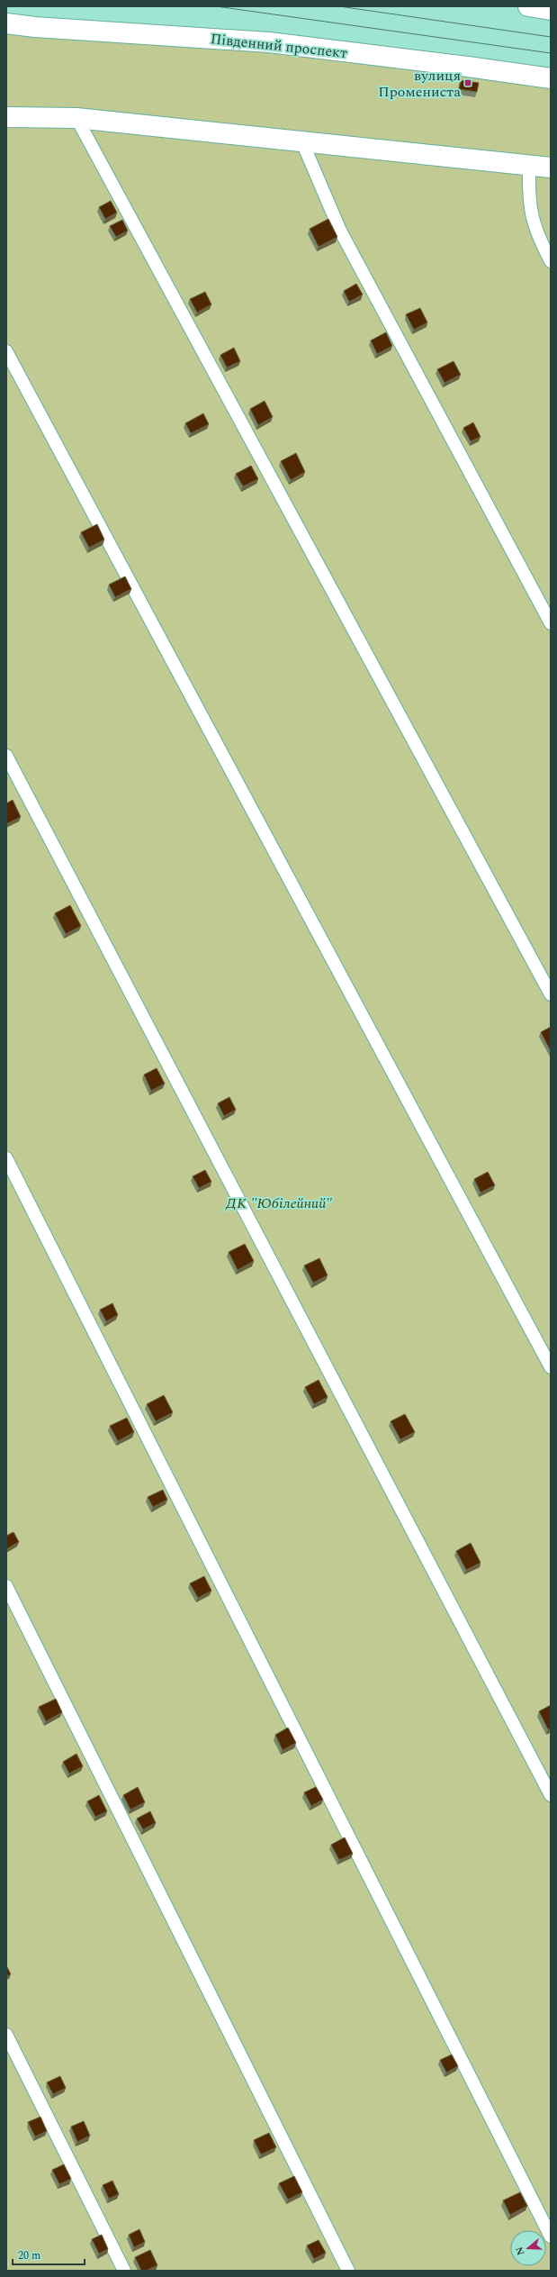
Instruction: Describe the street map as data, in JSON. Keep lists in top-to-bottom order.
{
  "streets": {
    "main road": ["Південний проспект"]
  },
  "parks": ["ДК \"Юбілейний\""],
  "places": {
    "transit": ["вулиця Промениста"]
  },
  "scale_bar": "20 m",
  "north": "left"
}
